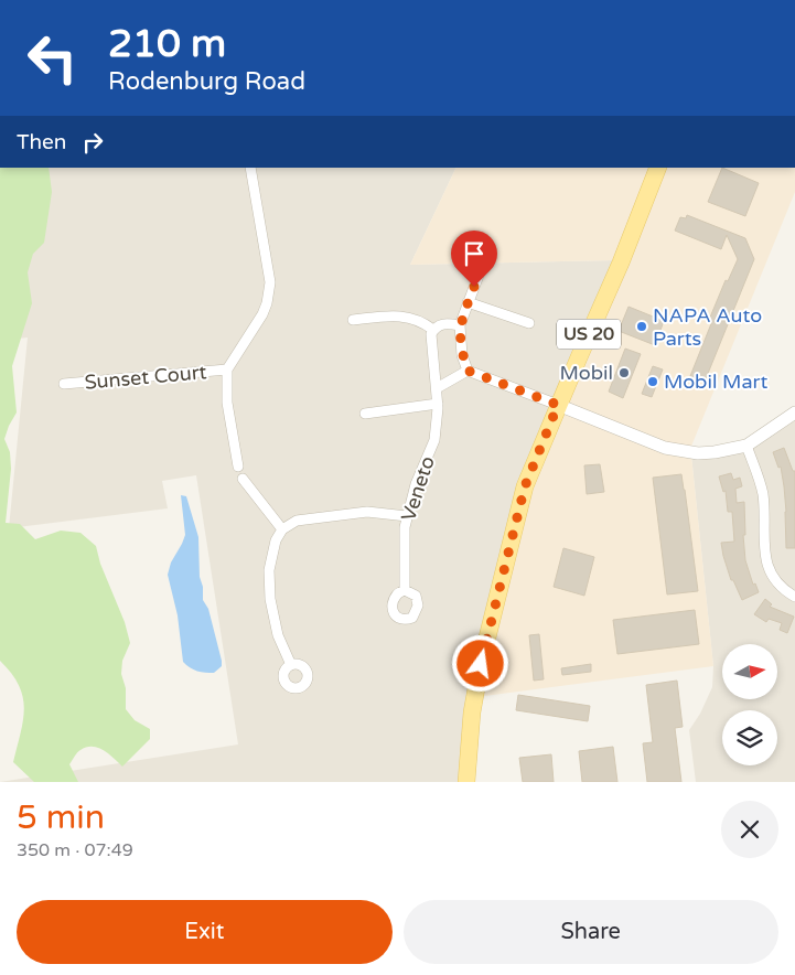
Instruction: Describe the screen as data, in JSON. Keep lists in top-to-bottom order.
{
  "streets": {
    "main road": ["US 20"],
    "street": ["Sunset Court", "Veneto"]
  },
  "places": ["NAPA Auto Parts", "Mobil", "Mobil Mart"],
  "north": "right",
  "page": {
    "turn": ["210 m", "Rodenburg Road"],
    "then": "Then",
    "heading": ["5 min", "350 m · 07:49"],
    "buttons": ["Exit", "Share"]
  }
}
